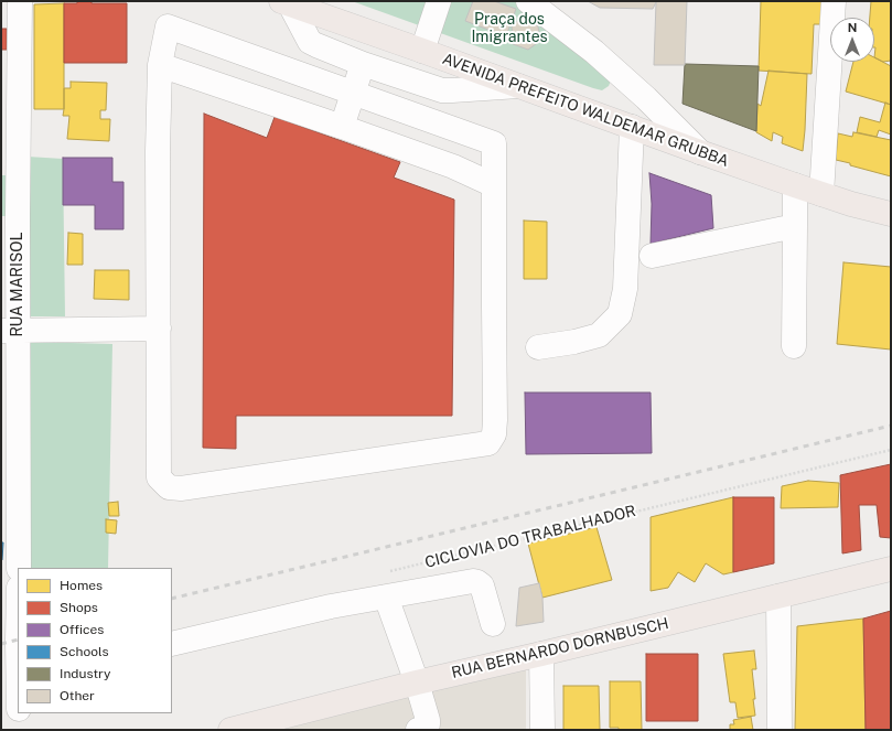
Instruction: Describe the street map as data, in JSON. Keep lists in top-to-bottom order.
{
  "streets": {
    "highway": ["AVENIDA PREFEITO WALDEMAR GRUBBA", "RUA BERNARDO DORNBUSCH"],
    "street": ["RUA MARISOL"],
    "path": ["CICLOVIA DO TRABALHADOR"]
  },
  "parks": ["Praça dos Imigrantes"],
  "legend": [
    "Homes",
    "Shops",
    "Offices",
    "Schools",
    "Industry",
    "Other"
  ],
  "north": "top"
}
